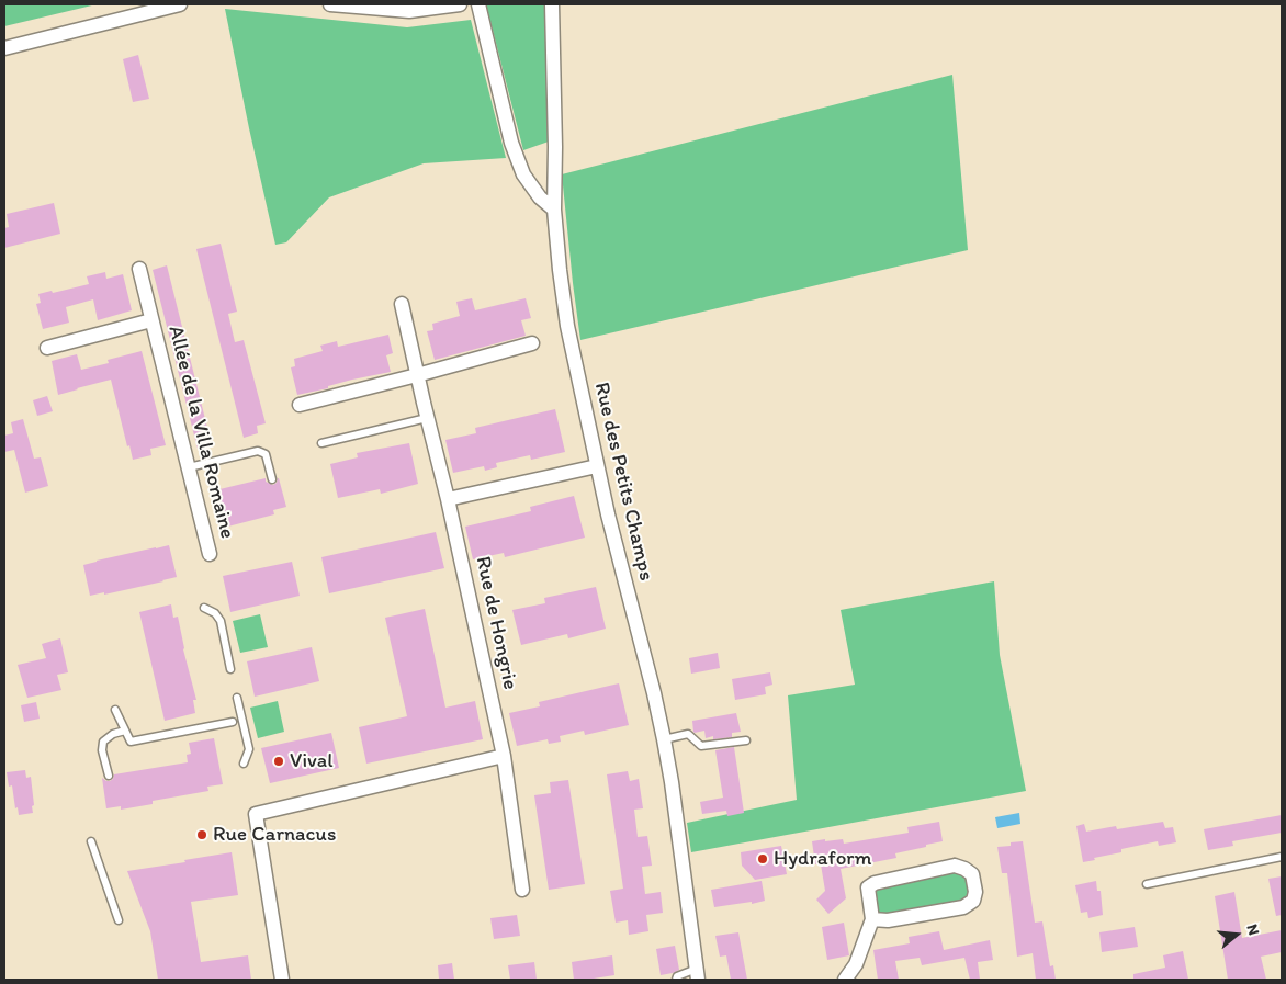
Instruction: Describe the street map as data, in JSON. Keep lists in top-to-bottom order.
{
  "streets": {
    "street": ["Allée de la Villa Romaine", "Rue des Petits Champs", "Rue de Hongrie"]
  },
  "places": ["Vival", "Rue Carnacus", "Hydraform"],
  "north": "right"
}
